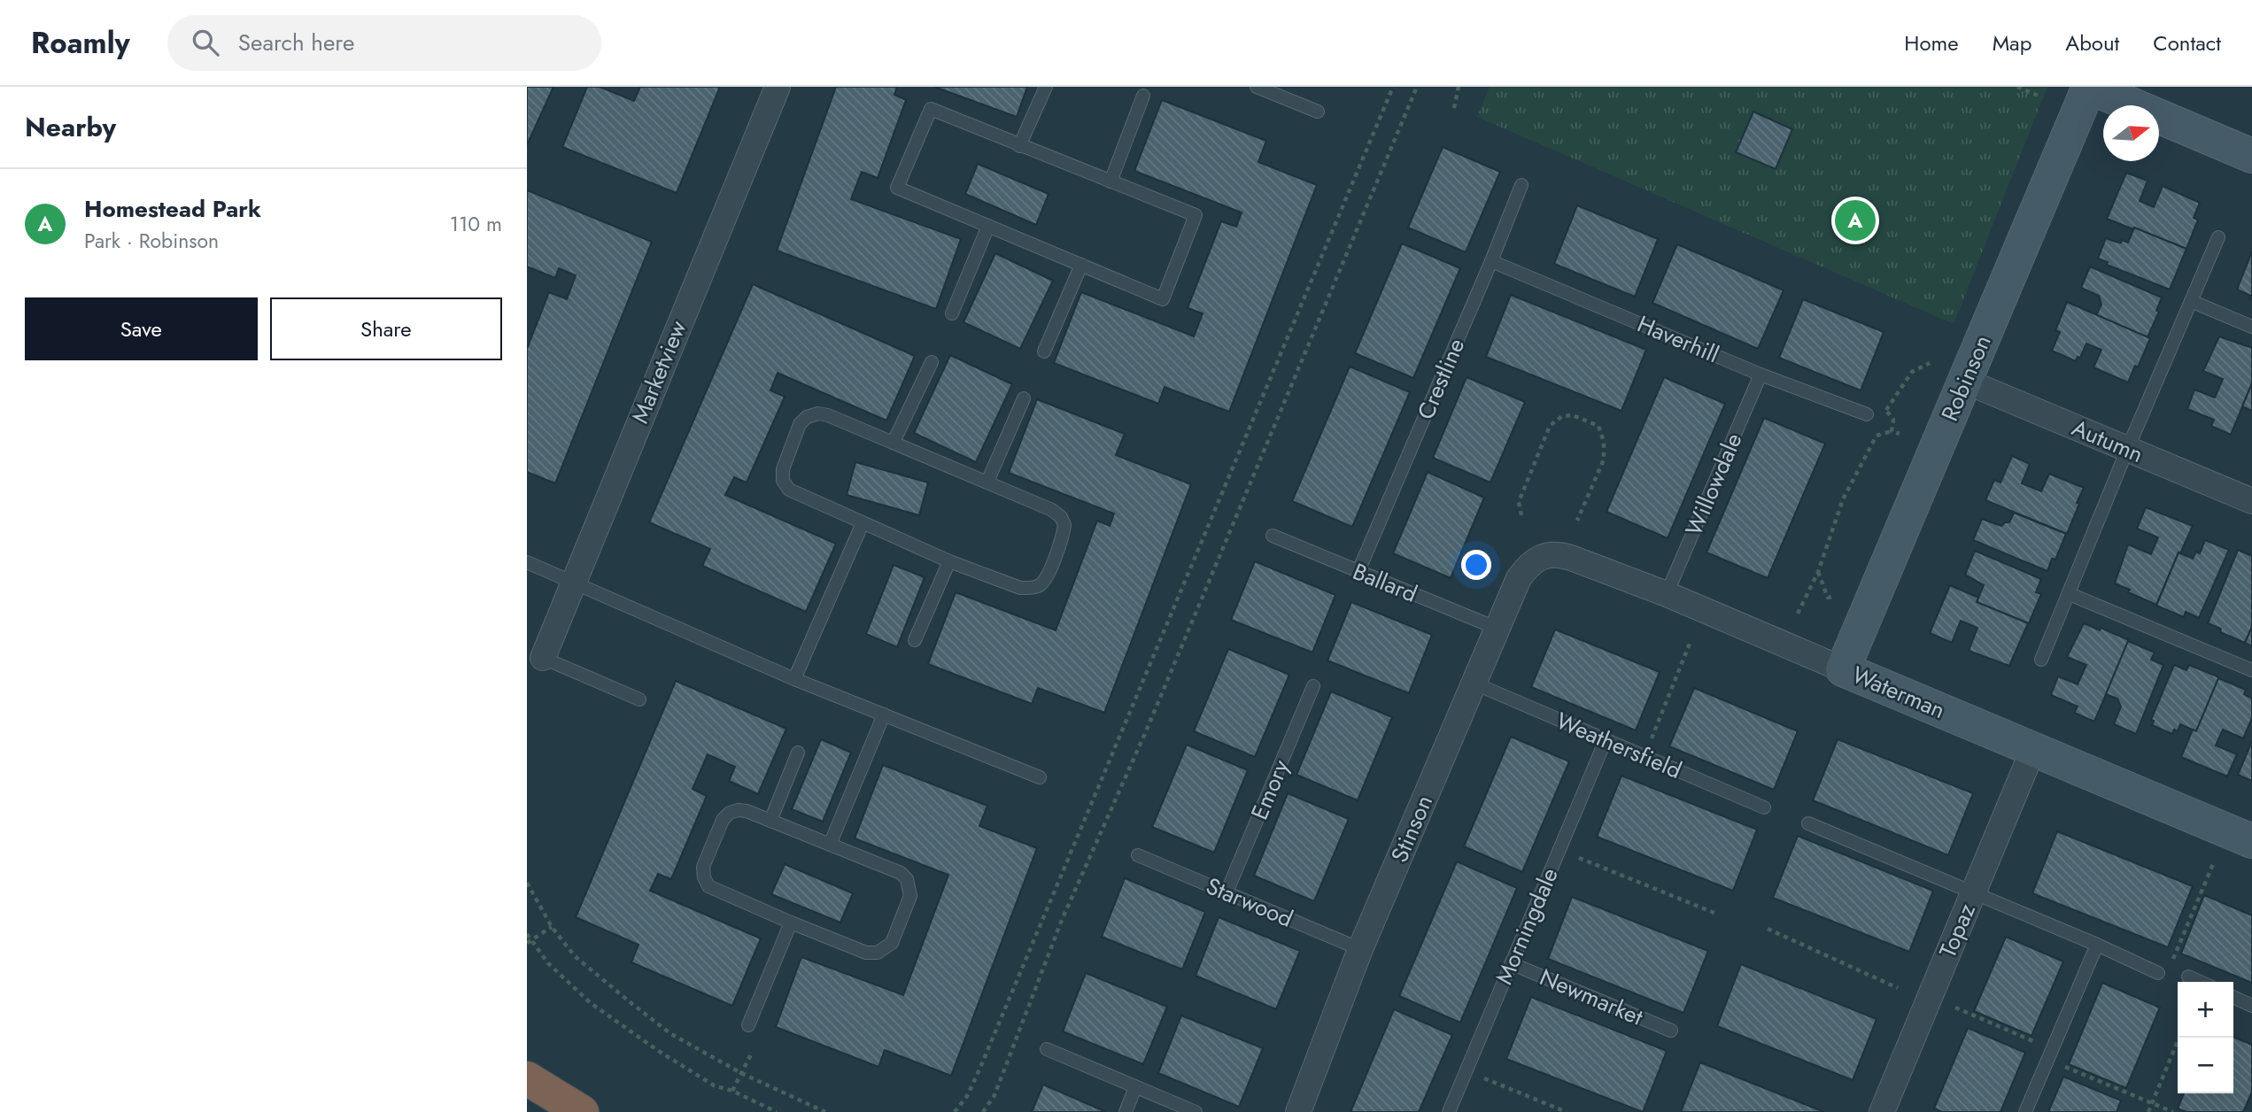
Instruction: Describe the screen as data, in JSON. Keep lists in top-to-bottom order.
{
  "streets": {
    "street": [
      "Marketview",
      "Robinson",
      "Autumn",
      "Waterman",
      "Stinson",
      "Topaz"
    ],
    "lane": [
      "Haverhill",
      "Crestline",
      "Willowdale",
      "Ballard",
      "Weathersfield",
      "Emory",
      "Starwood",
      "Morningdale",
      "Newmarket"
    ]
  },
  "crossings": [
    ["Haverhill", "Crestline"],
    ["Haverhill", "Willowdale"],
    ["Robinson", "Autumn"],
    ["Robinson", "Waterman"],
    ["Crestline", "Ballard"],
    ["Willowdale", "Waterman"],
    ["Ballard", "Stinson"],
    ["Waterman", "Stinson"],
    ["Waterman", "Topaz"],
    ["Weathersfield", "Stinson"],
    ["Weathersfield", "Morningdale"],
    ["Emory", "Starwood"],
    ["Stinson", "Starwood"],
    ["Morningdale", "Newmarket"]
  ],
  "north": "right",
  "page": {
    "header": "Roamly",
    "search": "Search here",
    "nav": [
      "Home",
      "Map",
      "About",
      "Contact"
    ],
    "heading": "Nearby",
    "list": [
      {
        "mark": "A",
        "name": "Homestead Park",
        "note": "Park · Robinson",
        "value": "110 m"
      }
    ],
    "pins": "A",
    "buttons": ["Save", "Share"],
    "map_buttons": ["+", "−"]
  }
}
